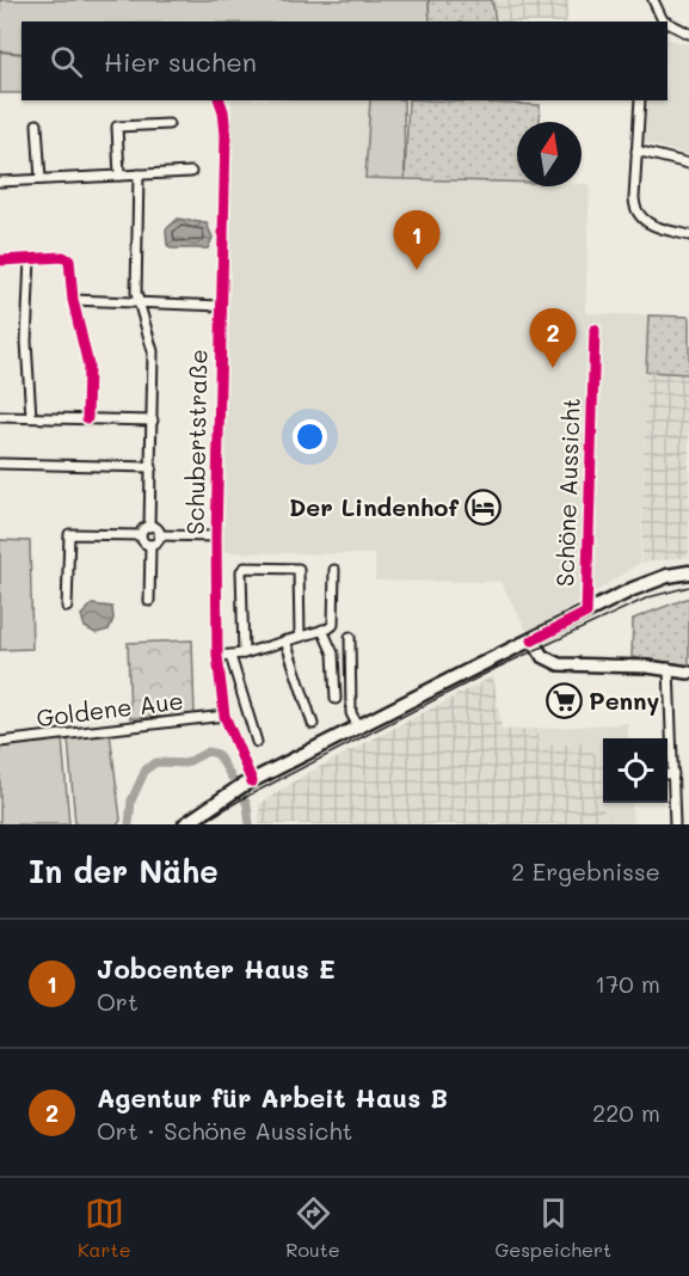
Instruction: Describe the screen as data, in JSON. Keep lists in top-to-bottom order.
{
  "streets": {
    "street": ["Schubertstraße", "Schöne Aussicht", "Goldene Aue"]
  },
  "crossings": [
    ["Schubertstraße", "Goldene Aue"]
  ],
  "places": {
    "hotel": ["Der Lindenhof"],
    "supermarket": ["Penny"]
  },
  "north": "top",
  "page": {
    "search": "Hier suchen",
    "pins": ["1", "2"],
    "heading": ["In der Nähe", "2 Ergebnisse"],
    "list": [
      {
        "mark": "1",
        "name": "Jobcenter Haus E",
        "note": "Ort",
        "value": "170 m"
      },
      {
        "mark": "2",
        "name": "Agentur für Arbeit Haus B",
        "note": "Ort · Schöne Aussicht",
        "value": "220 m"
      }
    ],
    "nav": ["Karte", "Route", "Gespeichert"]
  }
}
